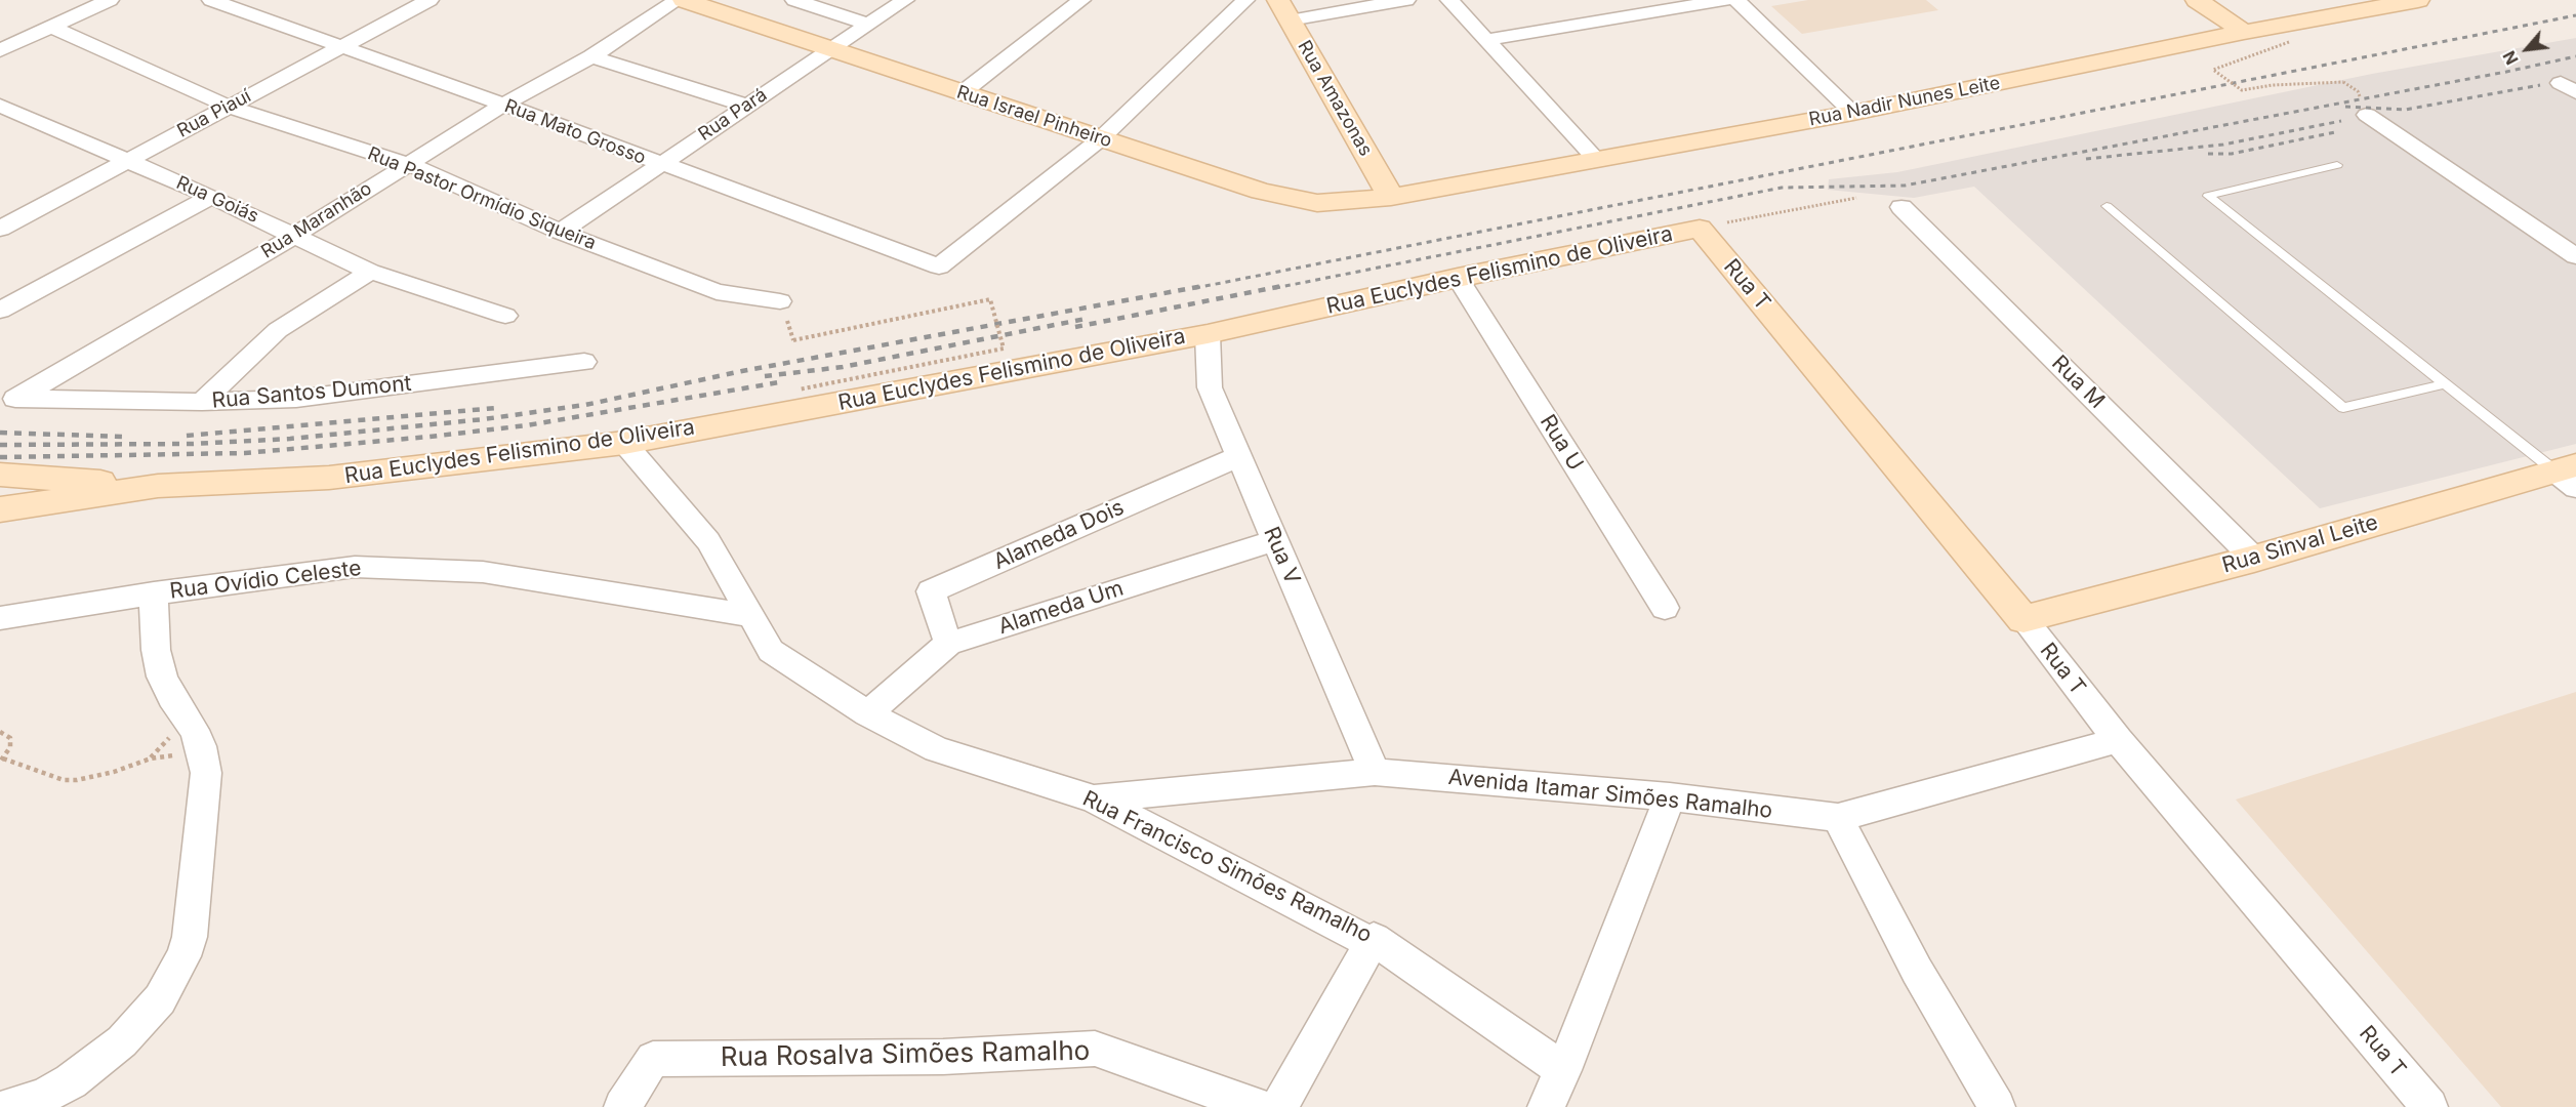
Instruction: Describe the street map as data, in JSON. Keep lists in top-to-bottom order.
{
  "streets": {
    "street": [
      "Rua Amazonas",
      "Rua Nadir Nunes Leite",
      "Rua Piauí",
      "Rua Pará",
      "Rua Israel Pinheiro",
      "Rua Mato Grosso",
      "Rua Pastor Ormídio Siqueira",
      "Rua Goiás",
      "Rua Maranhão",
      "Rua Euclydes Felismino de Oliveira",
      "Rua T",
      "Rua M",
      "Rua Santos Dumont",
      "Rua U",
      "Alameda Dois",
      "Rua Sinval Leite",
      "Rua V",
      "Rua Ovídio Celeste",
      "Alameda Um",
      "Avenida Itamar Simões Ramalho",
      "Rua Francisco Simões Ramalho",
      "Rua Rosalva Simões Ramalho"
    ]
  },
  "crossings": [
    ["Rua Amazonas", "Rua Nadir Nunes Leite"],
    ["Rua Amazonas", "Rua Israel Pinheiro"],
    ["Rua Nadir Nunes Leite", "Rua Israel Pinheiro"],
    ["Rua Piauí", "Rua Mato Grosso"],
    ["Rua Piauí", "Rua Pastor Ormídio Siqueira"],
    ["Rua Piauí", "Rua Goiás"],
    ["Rua Pará", "Rua Israel Pinheiro"],
    ["Rua Pará", "Rua Mato Grosso"],
    ["Rua Pará", "Rua Pastor Ormídio Siqueira"],
    ["Rua Israel Pinheiro", "Rua Mato Grosso"],
    ["Rua Mato Grosso", "Rua Maranhão"],
    ["Rua Pastor Ormídio Siqueira", "Rua Maranhão"],
    ["Rua Goiás", "Rua Maranhão"],
    ["Rua Maranhão", "Rua Santos Dumont"],
    ["Rua Euclydes Felismino de Oliveira", "Rua T"],
    ["Rua Euclydes Felismino de Oliveira", "Rua U"],
    ["Rua Euclydes Felismino de Oliveira", "Rua V"],
    ["Rua Euclydes Felismino de Oliveira", "Rua Francisco Simões Ramalho"],
    ["Rua T", "Rua Sinval Leite"],
    ["Rua T", "Avenida Itamar Simões Ramalho"],
    ["Rua M", "Rua Sinval Leite"],
    ["Alameda Dois", "Rua V"],
    ["Alameda Dois", "Alameda Um"],
    ["Rua V", "Alameda Um"],
    ["Rua V", "Avenida Itamar Simões Ramalho"],
    ["Rua Ovídio Celeste", "Rua Francisco Simões Ramalho"],
    ["Alameda Um", "Rua Francisco Simões Ramalho"],
    ["Avenida Itamar Simões Ramalho", "Rua Francisco Simões Ramalho"]
  ],
  "north": "bottom left"
}
